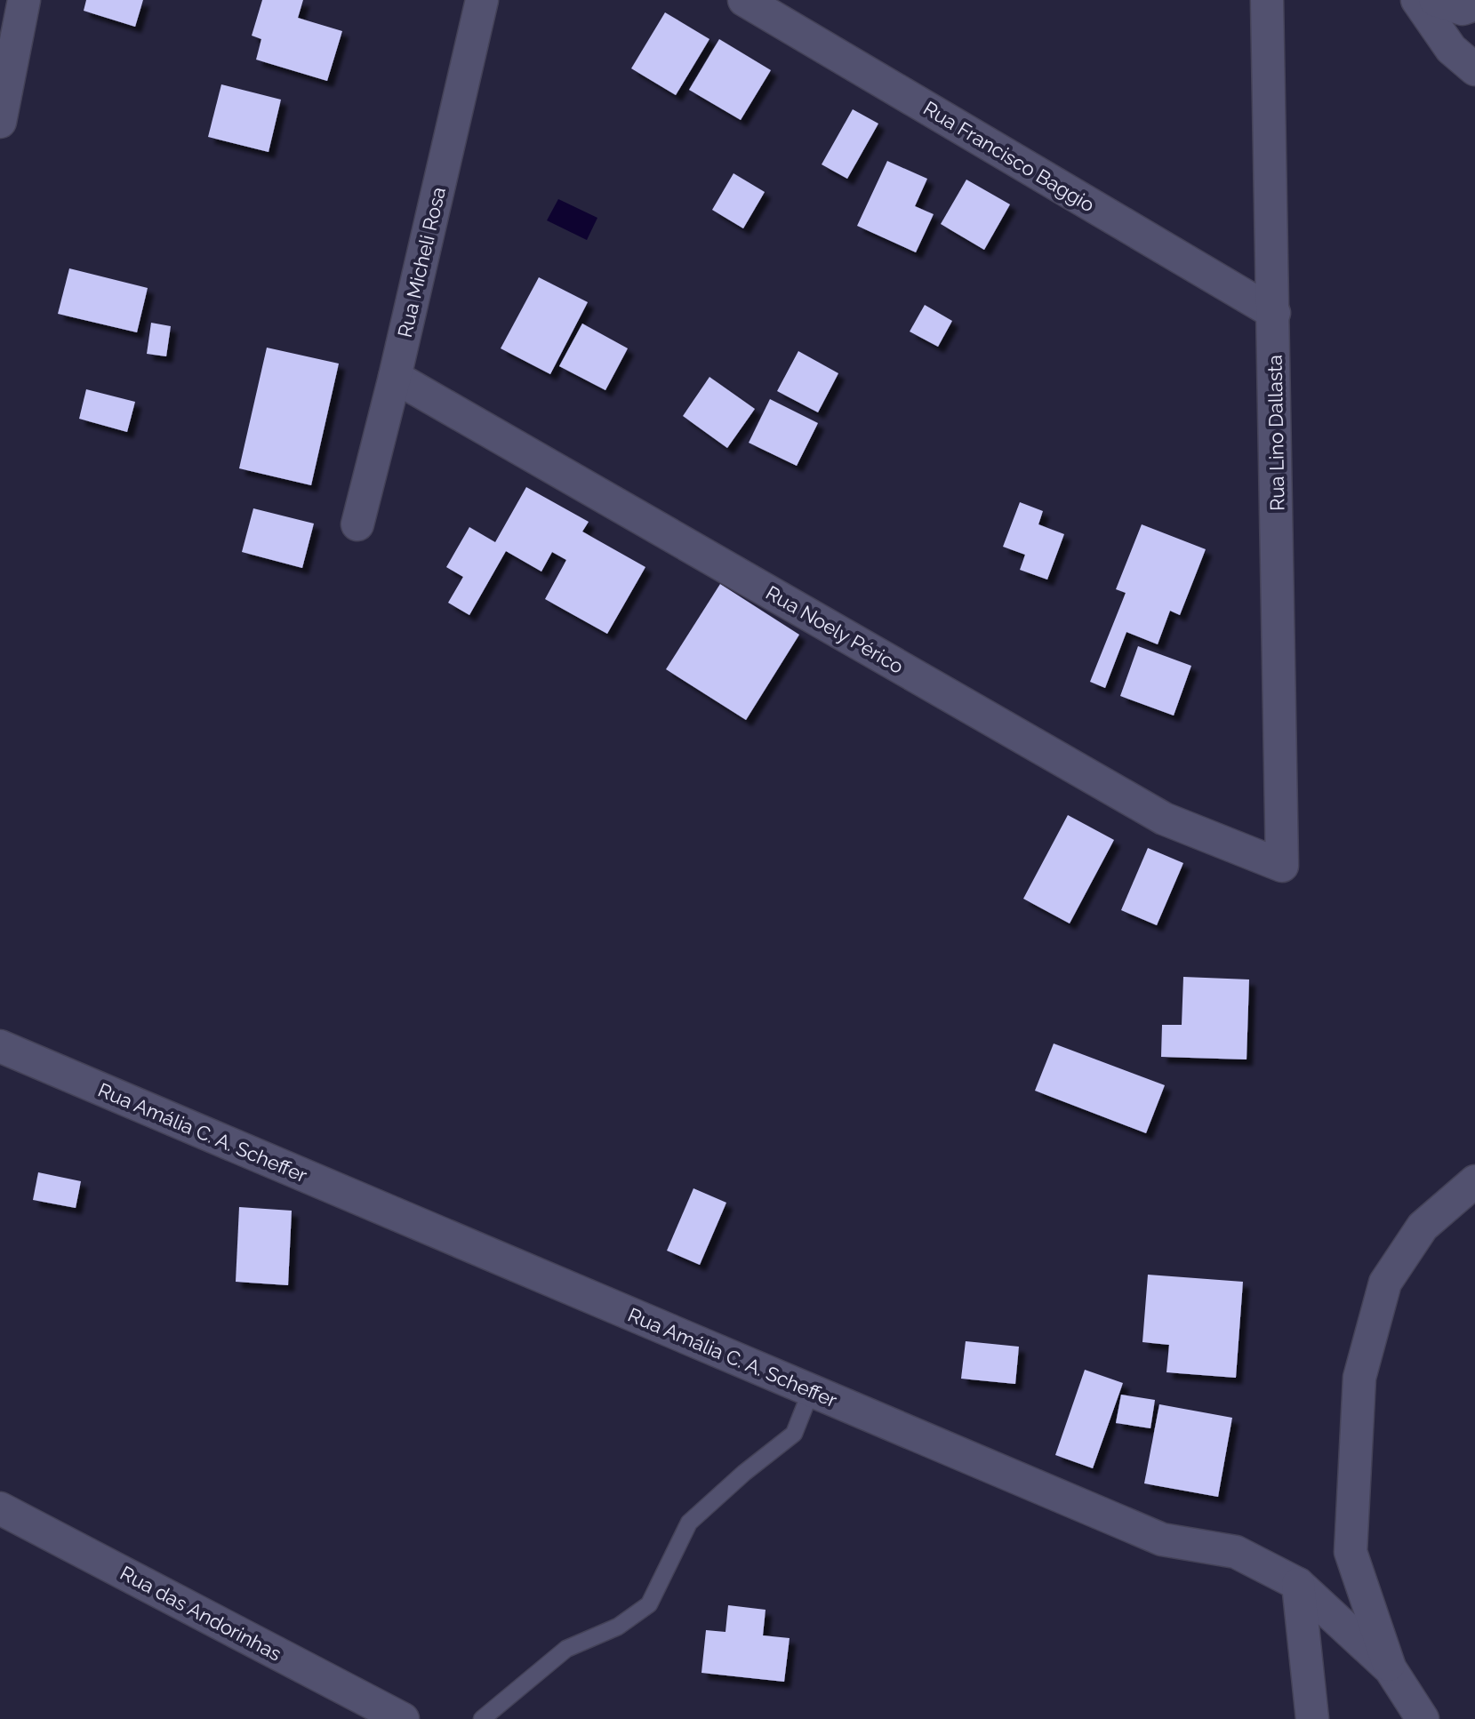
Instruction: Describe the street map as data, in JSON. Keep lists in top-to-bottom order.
{
  "streets": {
    "street": [
      "Rua Francisco Baggio",
      "Rua Micheli Rosa",
      "Rua Lino Dallasta",
      "Rua Noely Périco",
      "Rua Amália C. A. Scheffer",
      "Rua das Andorinhas"
    ]
  },
  "crossings": [
    ["Rua Francisco Baggio", "Rua Lino Dallasta"],
    ["Rua Micheli Rosa", "Rua Noely Périco"],
    ["Rua Lino Dallasta", "Rua Noely Périco"]
  ]
}
